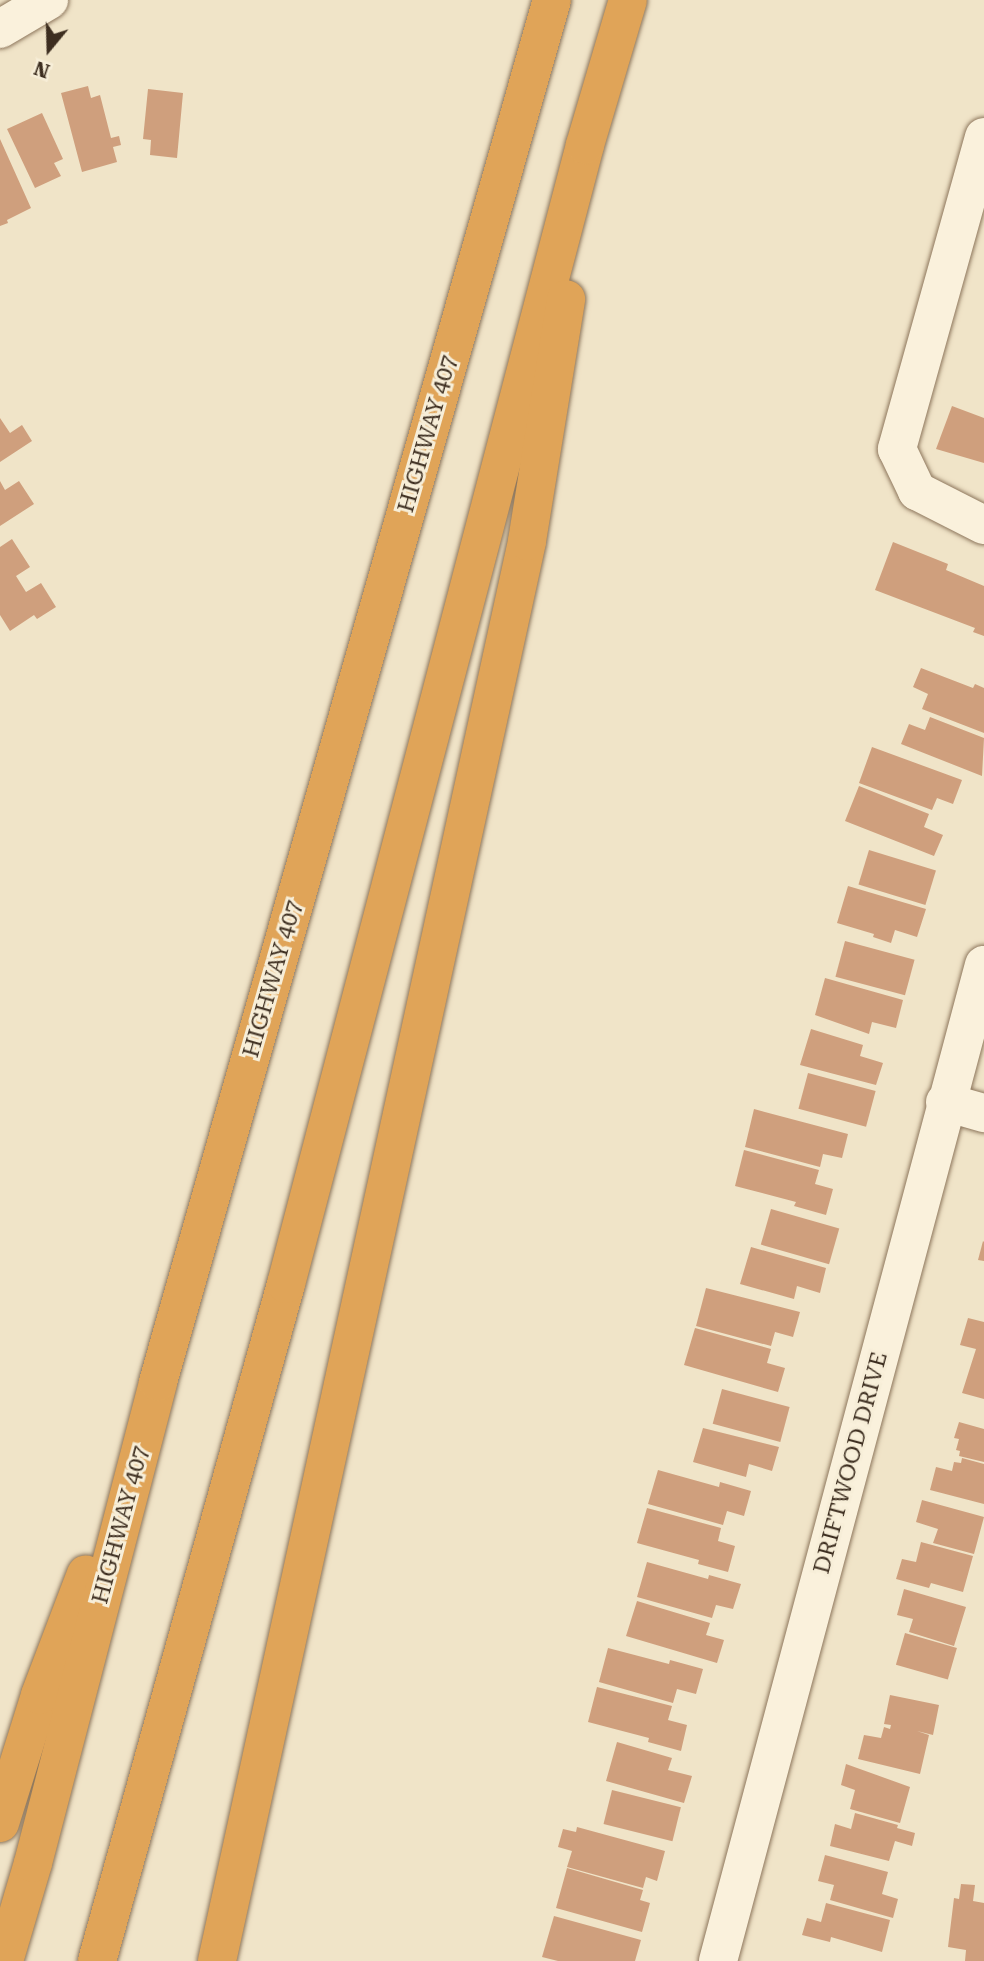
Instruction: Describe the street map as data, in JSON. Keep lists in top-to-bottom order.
{
  "streets": {
    "highway": ["HIGHWAY 407"],
    "street": ["DRIFTWOOD DRIVE"]
  },
  "north": "bottom"
}
